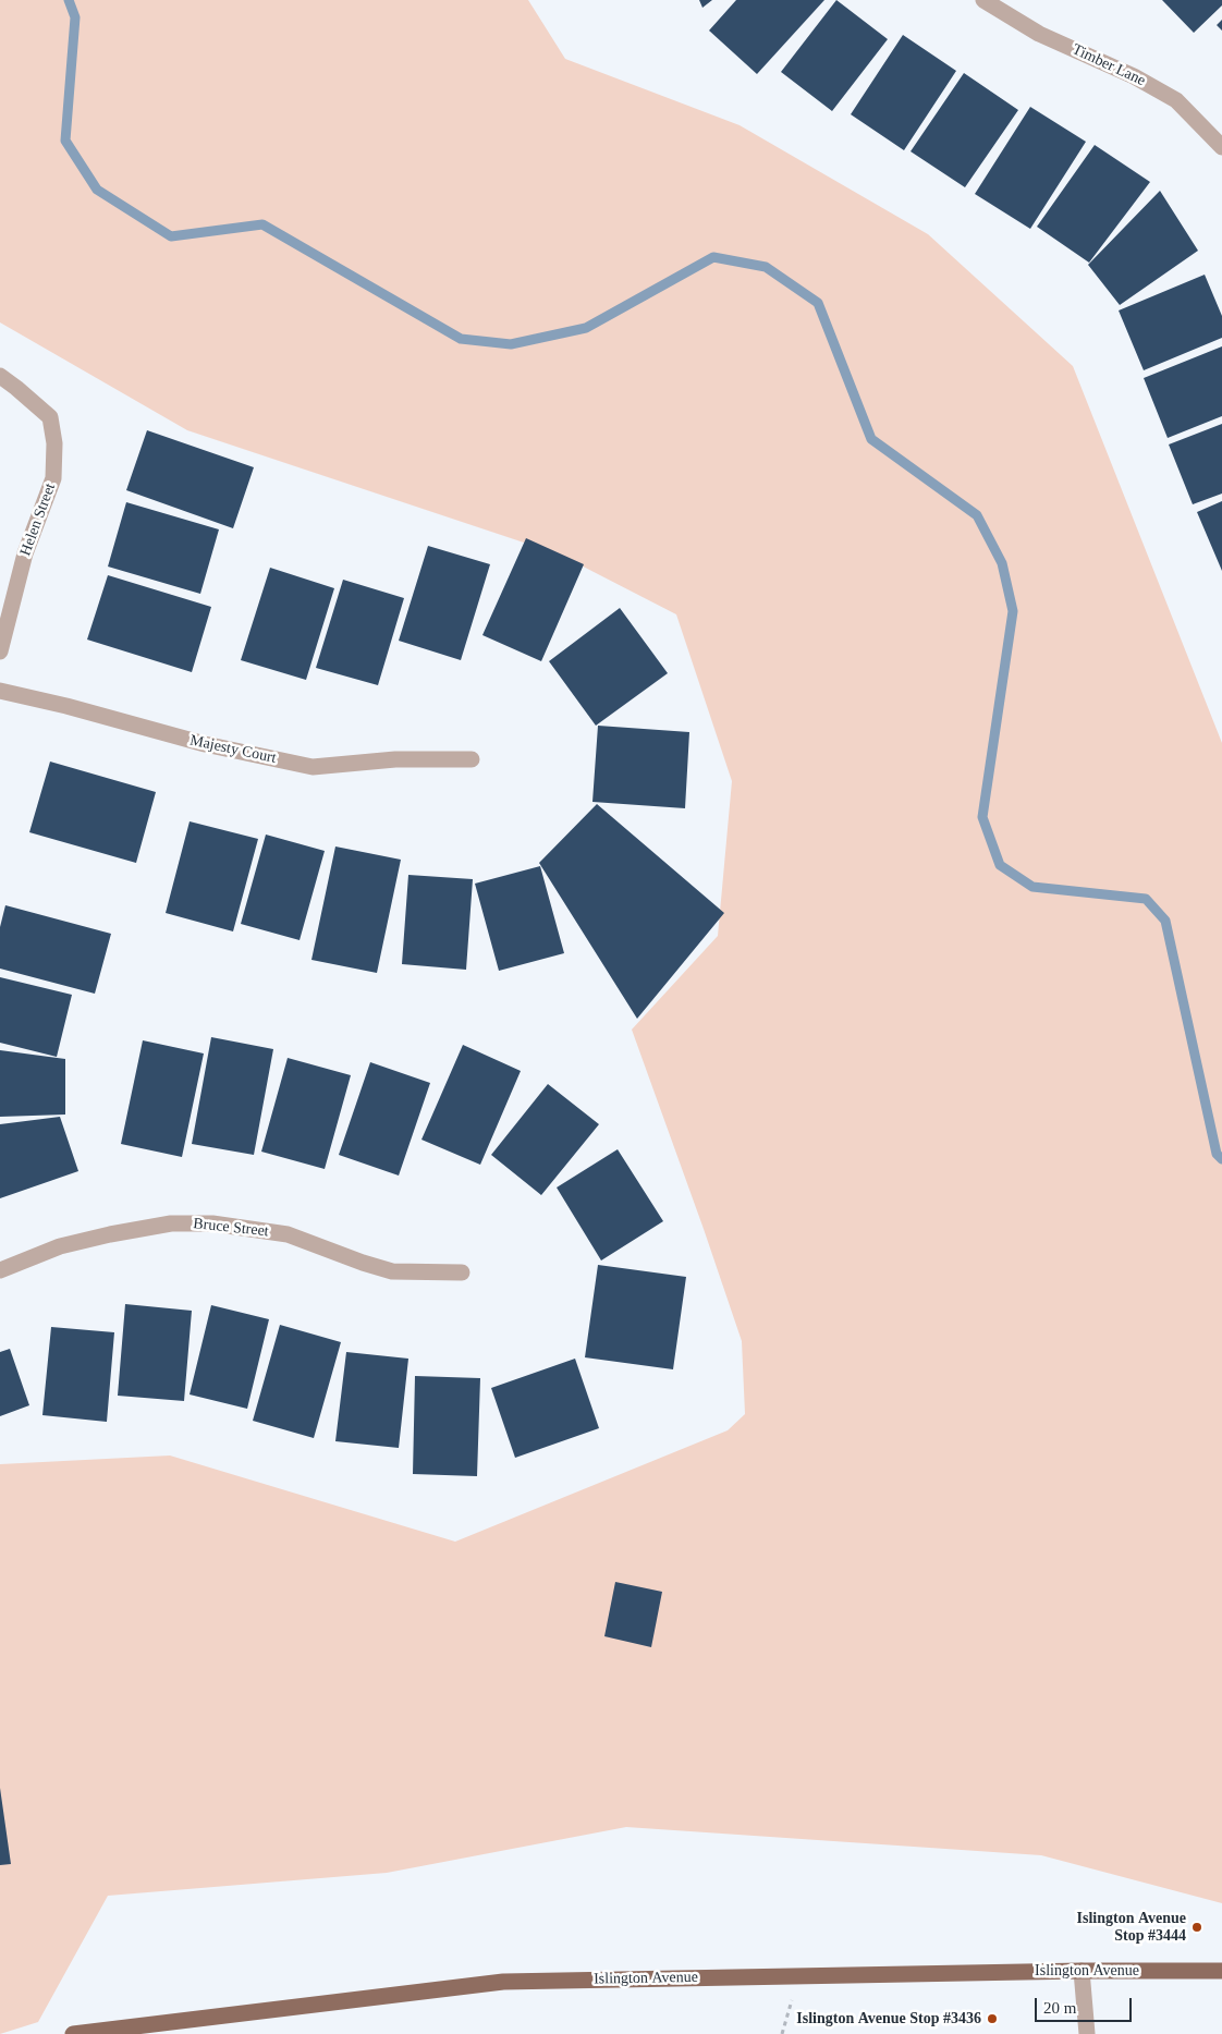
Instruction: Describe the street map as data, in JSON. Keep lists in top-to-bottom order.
{
  "streets": {
    "main road": ["Islington Avenue"],
    "street": [
      "Timber Lane",
      "Helen Street",
      "Majesty Court",
      "Bruce Street"
    ]
  },
  "places": ["Islington Avenue Stop #3444", "Islington Avenue Stop #3436"],
  "scale_bar": "20 m"
}
